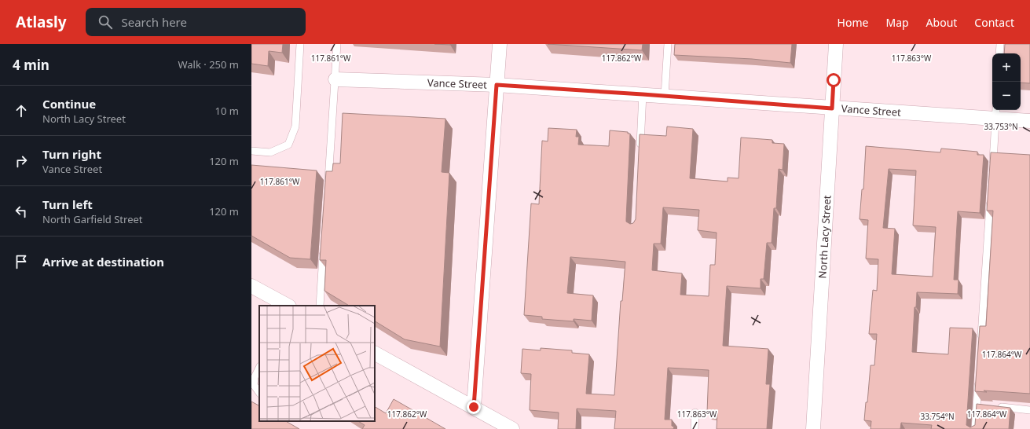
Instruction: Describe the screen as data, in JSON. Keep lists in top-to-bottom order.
{
  "streets": {
    "street": ["Vance Street", "North Lacy Street"]
  },
  "crossings": [
    ["Vance Street", "North Lacy Street"]
  ],
  "page": {
    "header": "Atlasly",
    "search": "Search here",
    "nav": [
      "Home",
      "Map",
      "About",
      "Contact"
    ],
    "heading": ["4 min", "Walk · 250 m"],
    "map_buttons": ["+", "−"],
    "list": [
      ["Continue", "North Lacy Street", "10 m"],
      ["Turn right", "Vance Street", "120 m"],
      ["Turn left", "North Garfield Street", "120 m"],
      "Arrive at destination"
    ]
  },
  "coordinates": [
    "117.861°W",
    "117.862°W",
    "117.863°W",
    "33.753°N",
    "117.864°W",
    "33.754°N"
  ]
}
